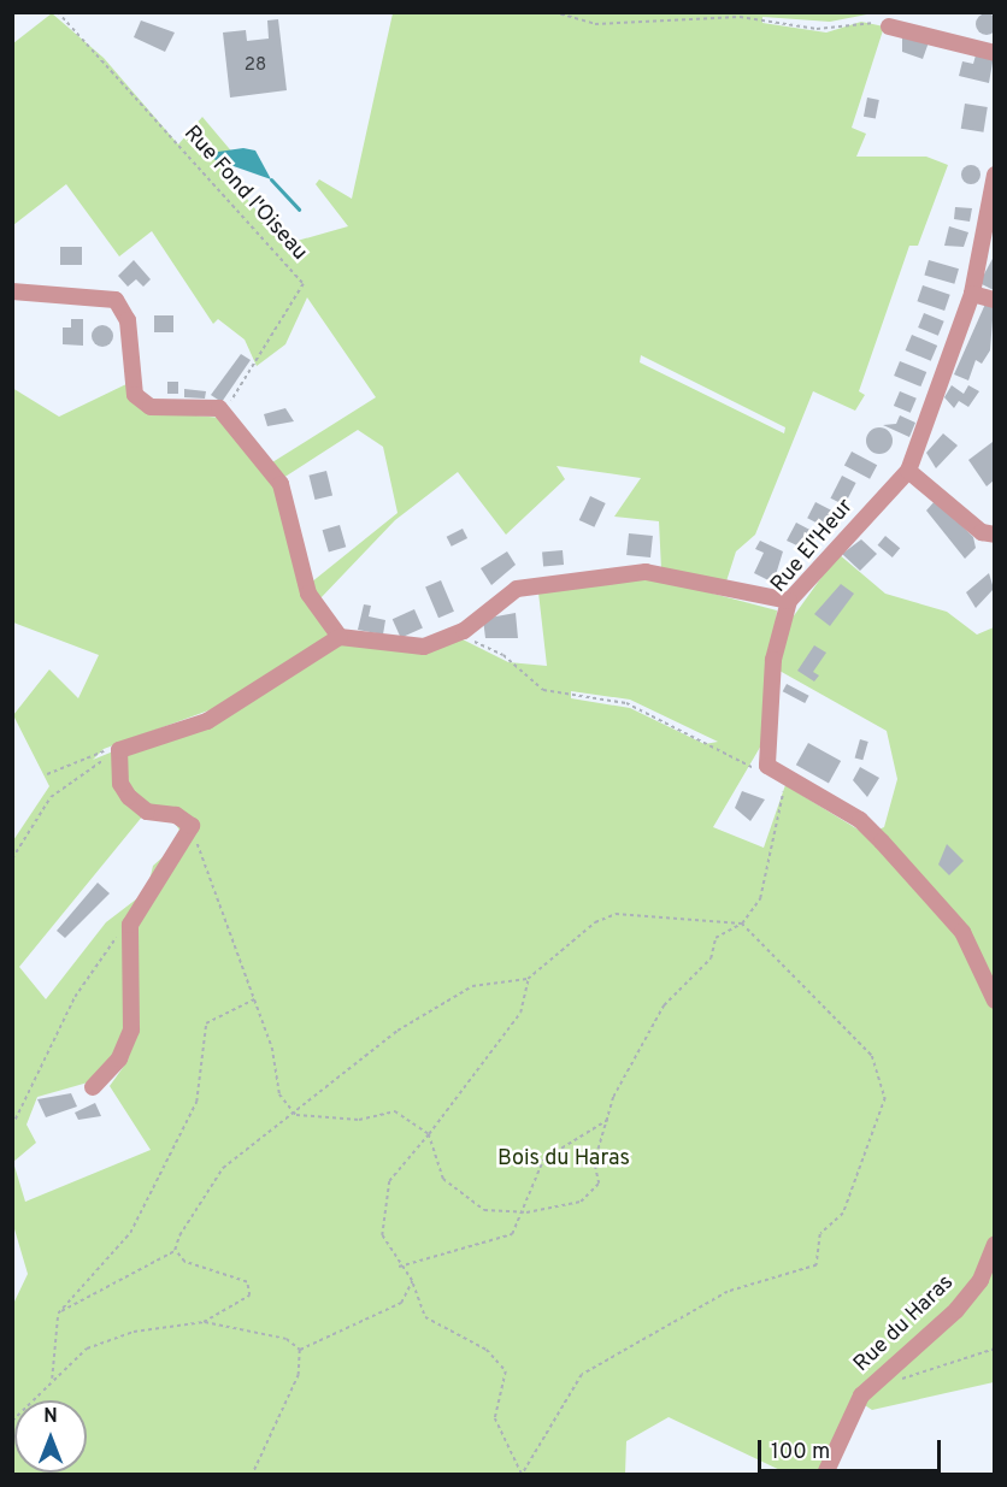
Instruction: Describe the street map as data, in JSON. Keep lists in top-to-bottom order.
{
  "streets": {
    "street": ["Rue El'Heur", "Rue du Haras"],
    "path": ["Rue Fond l'Oiseau"]
  },
  "parks": ["Bois du Haras"],
  "house_numbers": ["28"],
  "scale_bar": "100 m",
  "north": "top"
}
